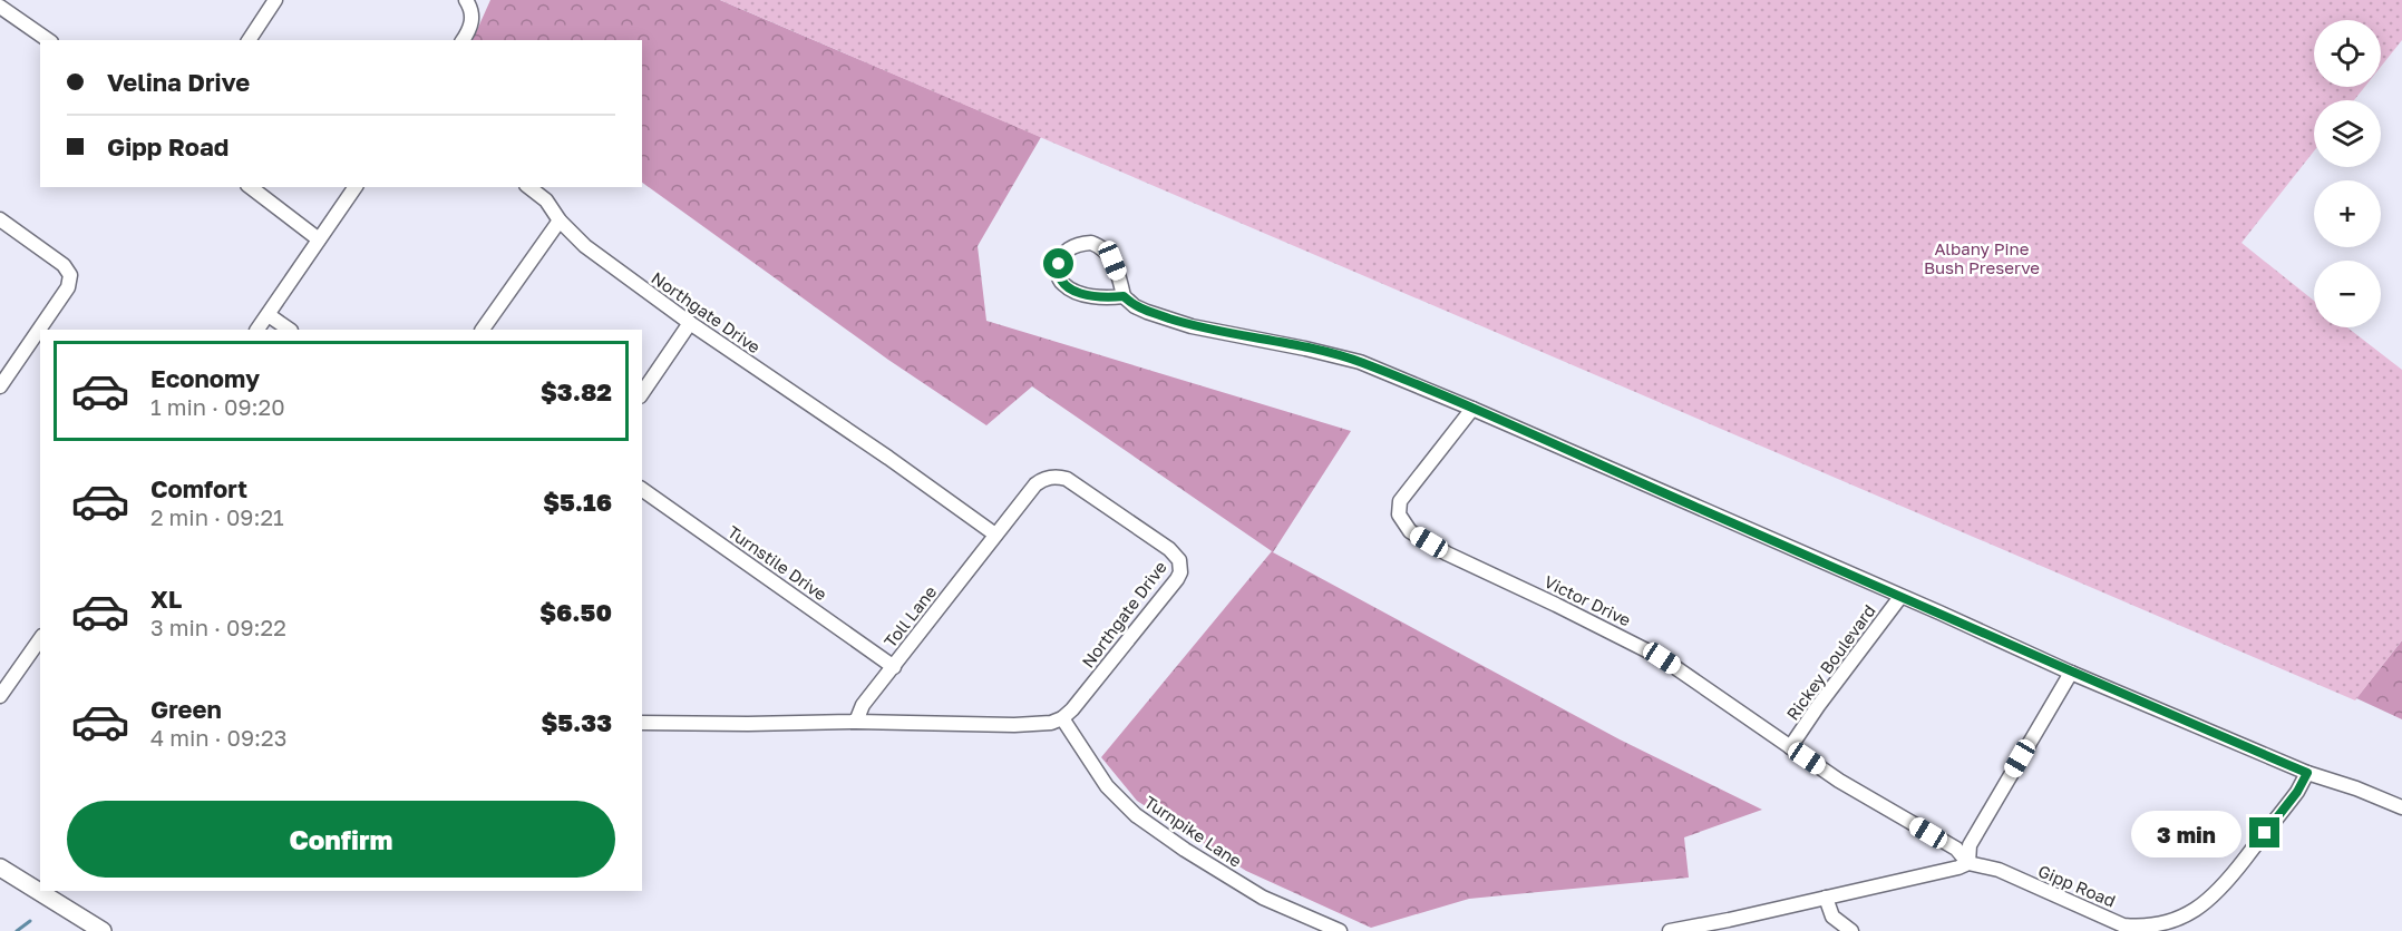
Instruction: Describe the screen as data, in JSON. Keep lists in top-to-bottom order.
{
  "streets": {
    "street": [
      "Northgate Drive",
      "Turnstile Drive",
      "Victor Drive",
      "Toll Lane",
      "Rickey Boulevard",
      "Turnpike Lane",
      "Gipp Road"
    ]
  },
  "crossings": [
    ["Northgate Drive", "Toll Lane"],
    ["Northgate Drive", "Turnpike Lane"],
    ["Turnstile Drive", "Toll Lane"],
    ["Victor Drive", "Rickey Boulevard"],
    ["Victor Drive", "Gipp Road"]
  ],
  "parks": ["Albany Pine Bush Preserve"],
  "page": {
    "map_buttons": ["+", "−"],
    "banner": ["Velina Drive", "Gipp Road"],
    "list": [
      {
        "name": "Economy",
        "note": "1 min · 09:20",
        "value": "$3.82"
      },
      {
        "name": "Comfort",
        "note": "2 min · 09:21",
        "value": "$5.16"
      },
      {
        "name": "XL",
        "note": "3 min · 09:22",
        "value": "$6.50"
      },
      {
        "name": "Green",
        "note": "4 min · 09:23",
        "value": "$5.33"
      }
    ],
    "buttons": "Confirm",
    "bubble": "3 min"
  }
}
